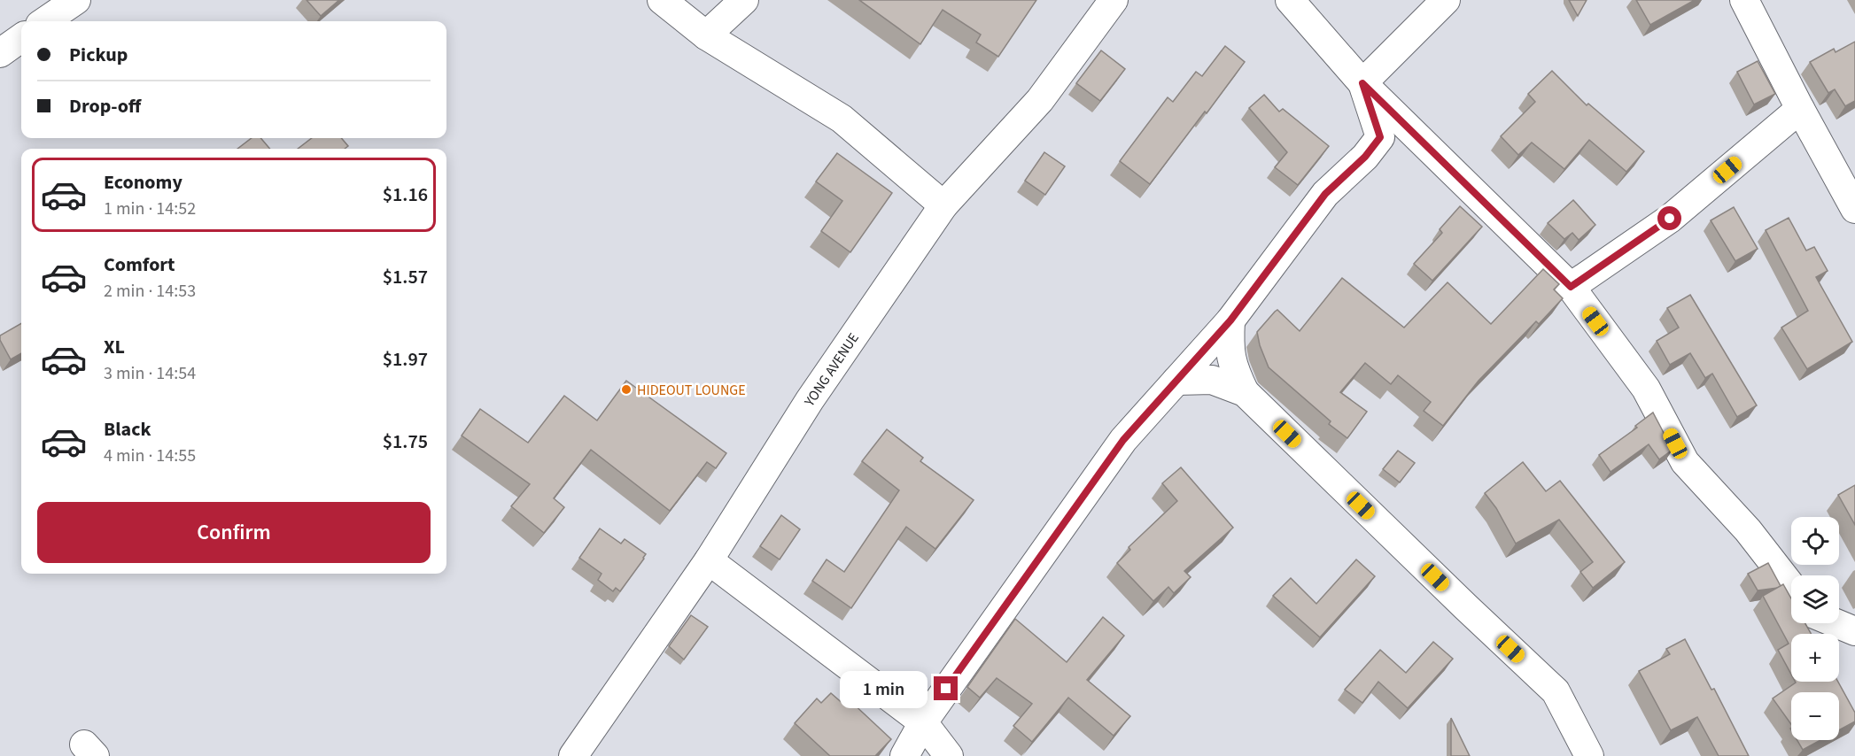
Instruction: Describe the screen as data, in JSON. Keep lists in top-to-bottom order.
{
  "streets": {
    "street": ["YONG AVENUE"]
  },
  "places": ["HIDEOUT LOUNGE"],
  "page": {
    "banner": ["Pickup", "Drop-off"],
    "list": [
      {
        "name": "Economy",
        "note": "1 min · 14:52",
        "value": "$1.16"
      },
      {
        "name": "Comfort",
        "note": "2 min · 14:53",
        "value": "$1.57"
      },
      {
        "name": "XL",
        "note": "3 min · 14:54",
        "value": "$1.97"
      },
      {
        "name": "Black",
        "note": "4 min · 14:55",
        "value": "$1.75"
      }
    ],
    "buttons": "Confirm",
    "map_buttons": ["+", "−"],
    "bubble": "1 min"
  }
}
